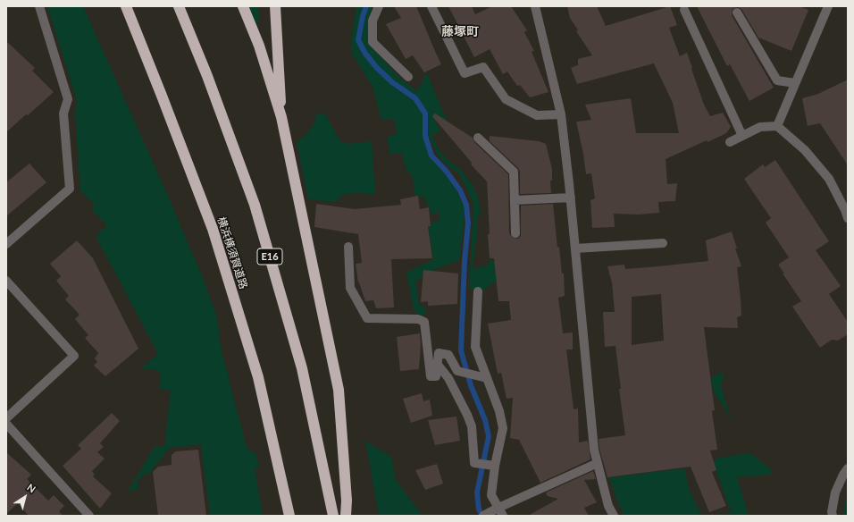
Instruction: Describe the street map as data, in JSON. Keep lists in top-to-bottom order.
{
  "streets": {
    "highway": ["横浜横須賀道路", "E16"]
  },
  "districts": ["藤塚町"],
  "north": "top right"
}
